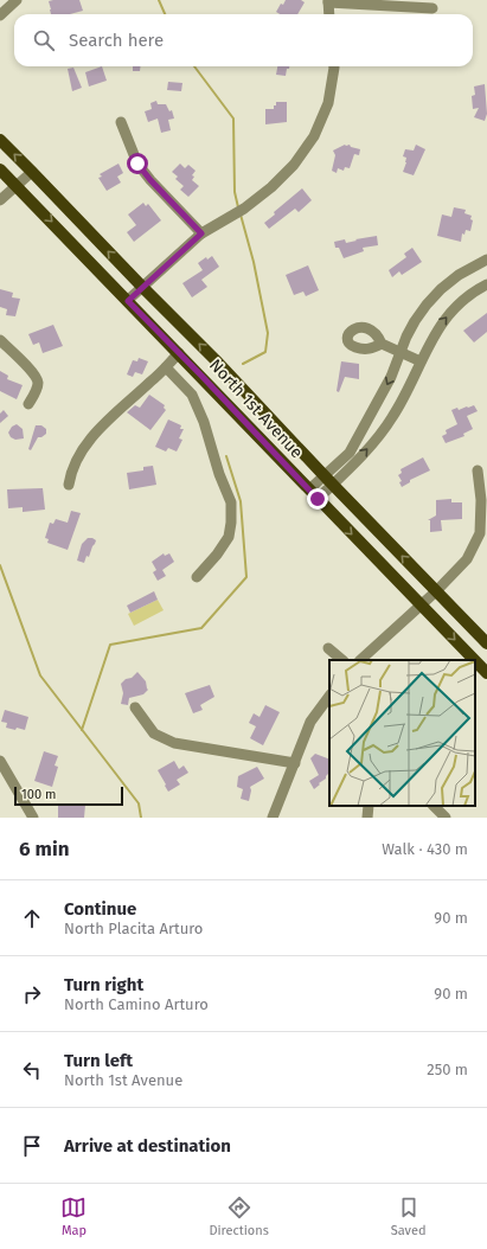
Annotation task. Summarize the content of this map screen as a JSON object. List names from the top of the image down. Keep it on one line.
{"streets":{"main road":["North 1st Avenue"]},"scale_bar":"100 m","page":{"search":"Search here","scale":"100 m","heading":["6 min","Walk · 430 m"],"list":[["Continue","North Placita Arturo","90 m"],["Turn right","North Camino Arturo","90 m"],["Turn left","North 1st Avenue","250 m"],"Arrive at destination"],"nav":["Map","Directions","Saved"]}}
